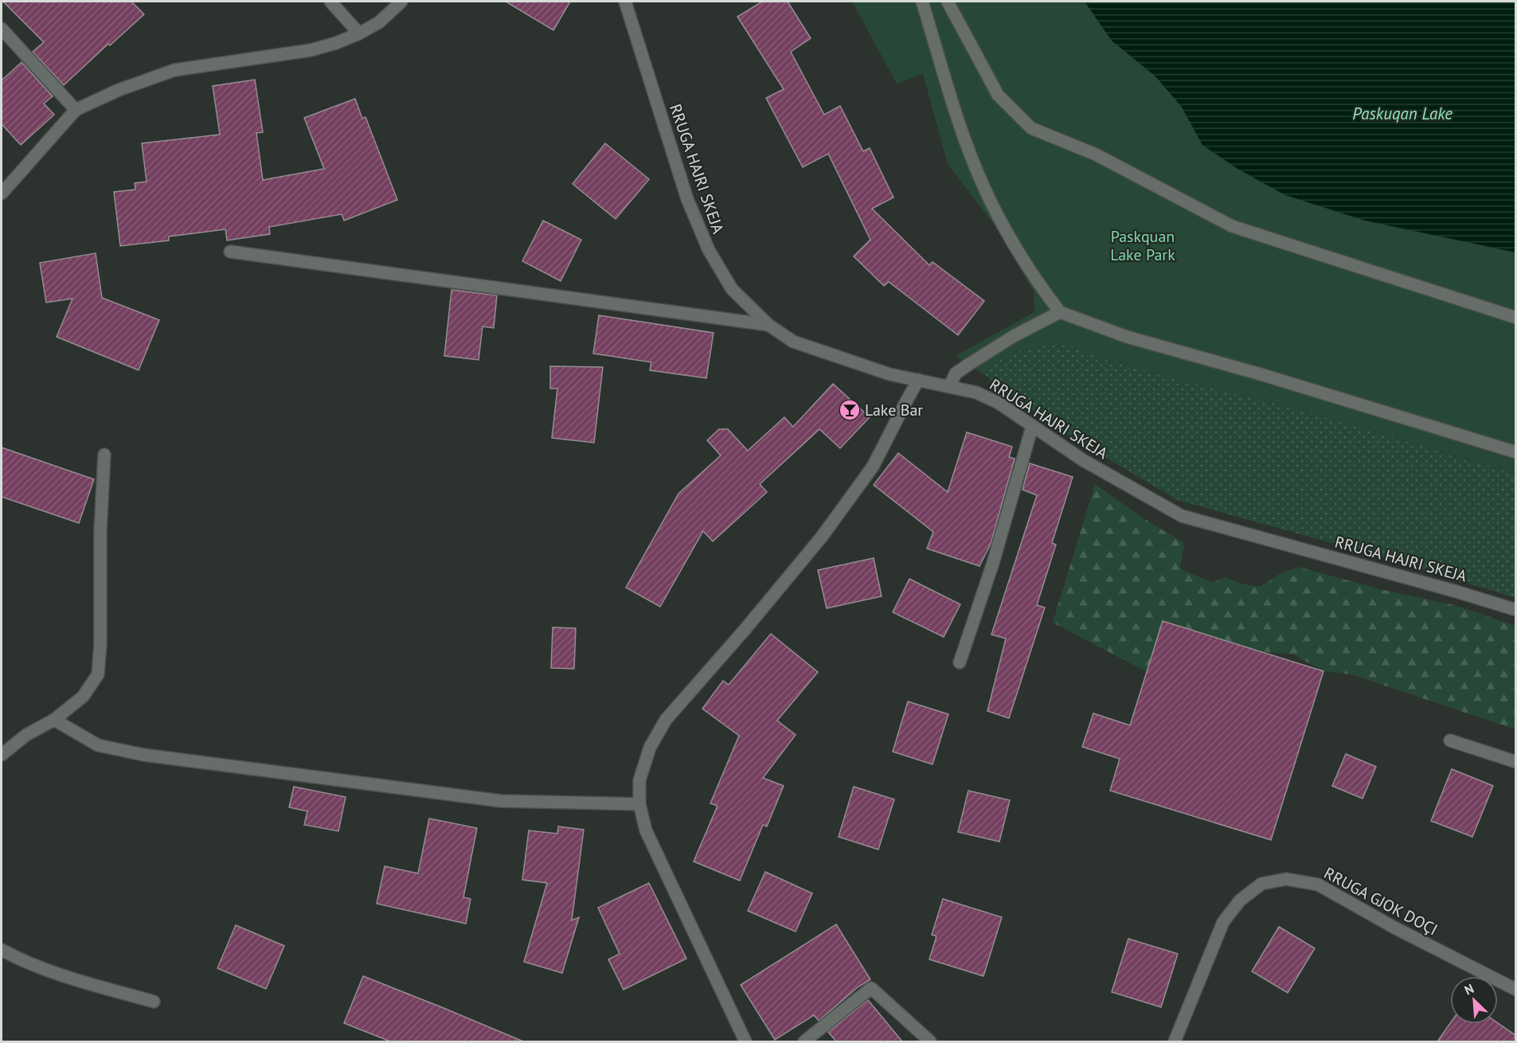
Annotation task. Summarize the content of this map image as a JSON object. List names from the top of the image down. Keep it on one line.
{"streets":{"street":["RRUGA HAJRI SKEJA","RRUGA GJOK DOÇI"]},"water":["Paskuqan Lake"],"parks":["Paskquan Lake Park"],"places":{"bar":["Lake Bar"]},"north":"top left"}
